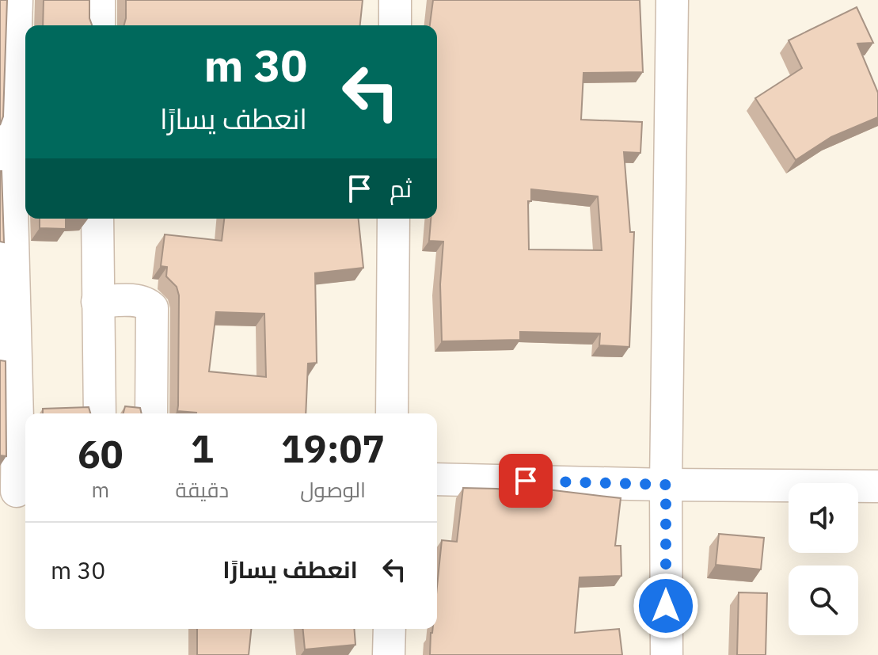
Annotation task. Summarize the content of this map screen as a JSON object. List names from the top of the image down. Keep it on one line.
{"page":{"turn":["30 m","انعطف يسارًا"],"then":"ثم","eta":["19:07","الوصول","1","دقيقة","60","m"],"list":[{"name":"انعطف يسارًا","value":"30 m"}]}}
